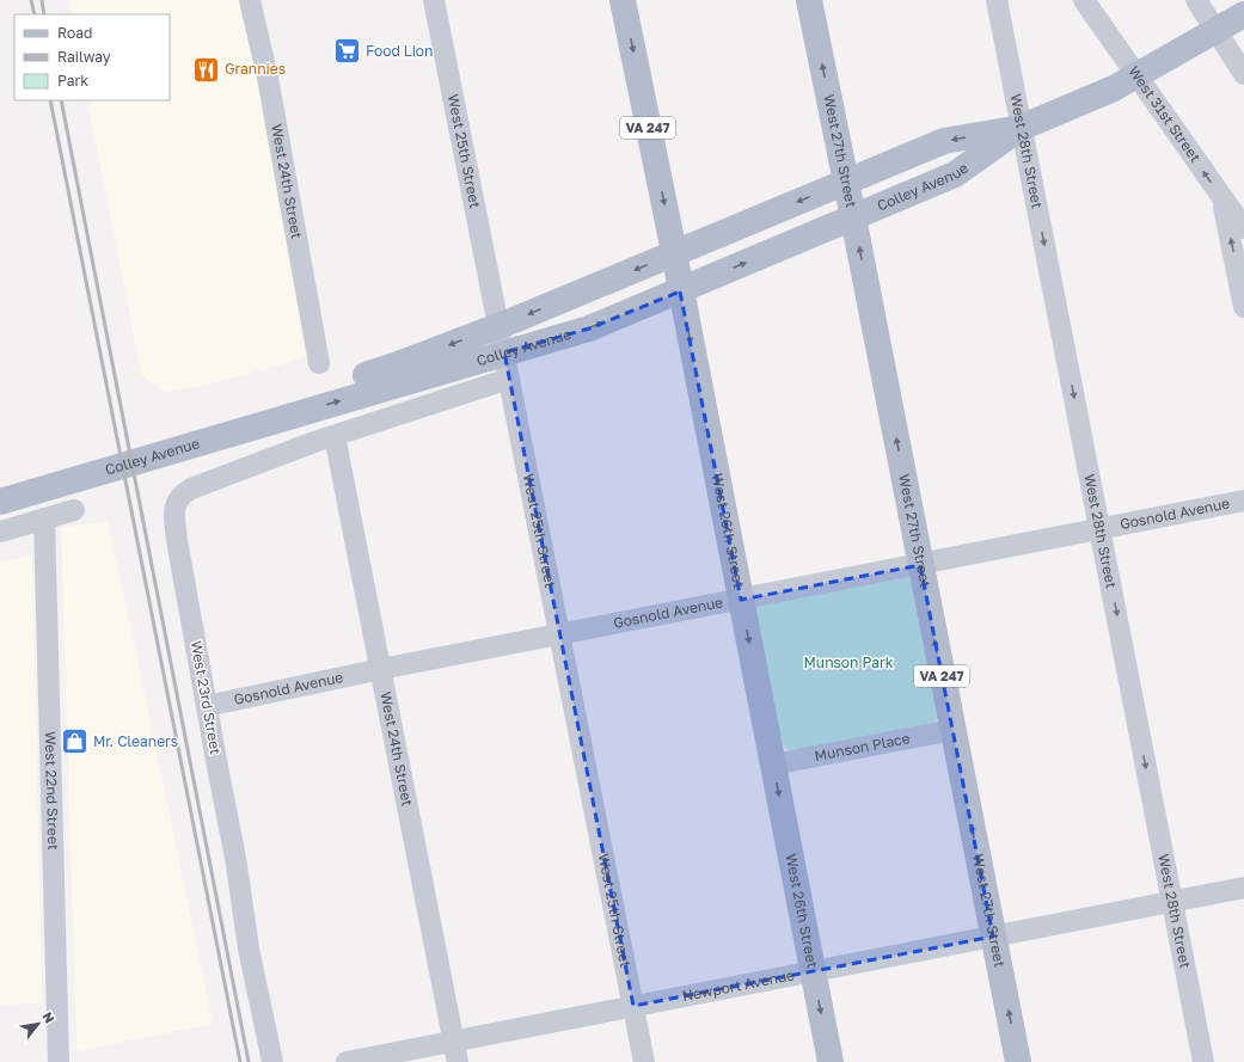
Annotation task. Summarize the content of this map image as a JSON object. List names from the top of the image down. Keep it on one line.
{"streets":{"main road":["VA 247","West 27th Street","Colley Avenue","West 26th Street"],"street":["West 31st Street","West 25th Street","West 28th Street","West 24th Street","Gosnold Avenue","West 23rd Street","Munson Place","West 22nd Street","Newport Avenue"]},"crossings":[["West 31st Street","Colley Avenue"],["West 27th Street","Colley Avenue"],["West 27th Street","Gosnold Avenue"],["West 27th Street","Munson Place"],["West 27th Street","Newport Avenue"],["West 25th Street","Colley Avenue"],["West 25th Street","Gosnold Avenue"],["West 25th Street","West 23rd Street"],["West 25th Street","Newport Avenue"],["West 28th Street","Colley Avenue"],["West 28th Street","Gosnold Avenue"],["West 28th Street","Newport Avenue"],["West 24th Street","Gosnold Avenue"],["West 24th Street","West 23rd Street"],["West 24th Street","Newport Avenue"],["Colley Avenue","West 26th Street"],["Gosnold Avenue","West 26th Street"],["Gosnold Avenue","West 23rd Street"],["West 26th Street","Munson Place"],["West 26th Street","Newport Avenue"]],"one_way":["West 27th Street","West 28th Street","West 26th Street"],"parks":["Munson Park"],"places":{"supermarket":["Food Lion"],"restaurant":["Grannies"],"shop":["Mr. Cleaners"]},"legend":["Road","Railway","Park"],"north":"top right"}
